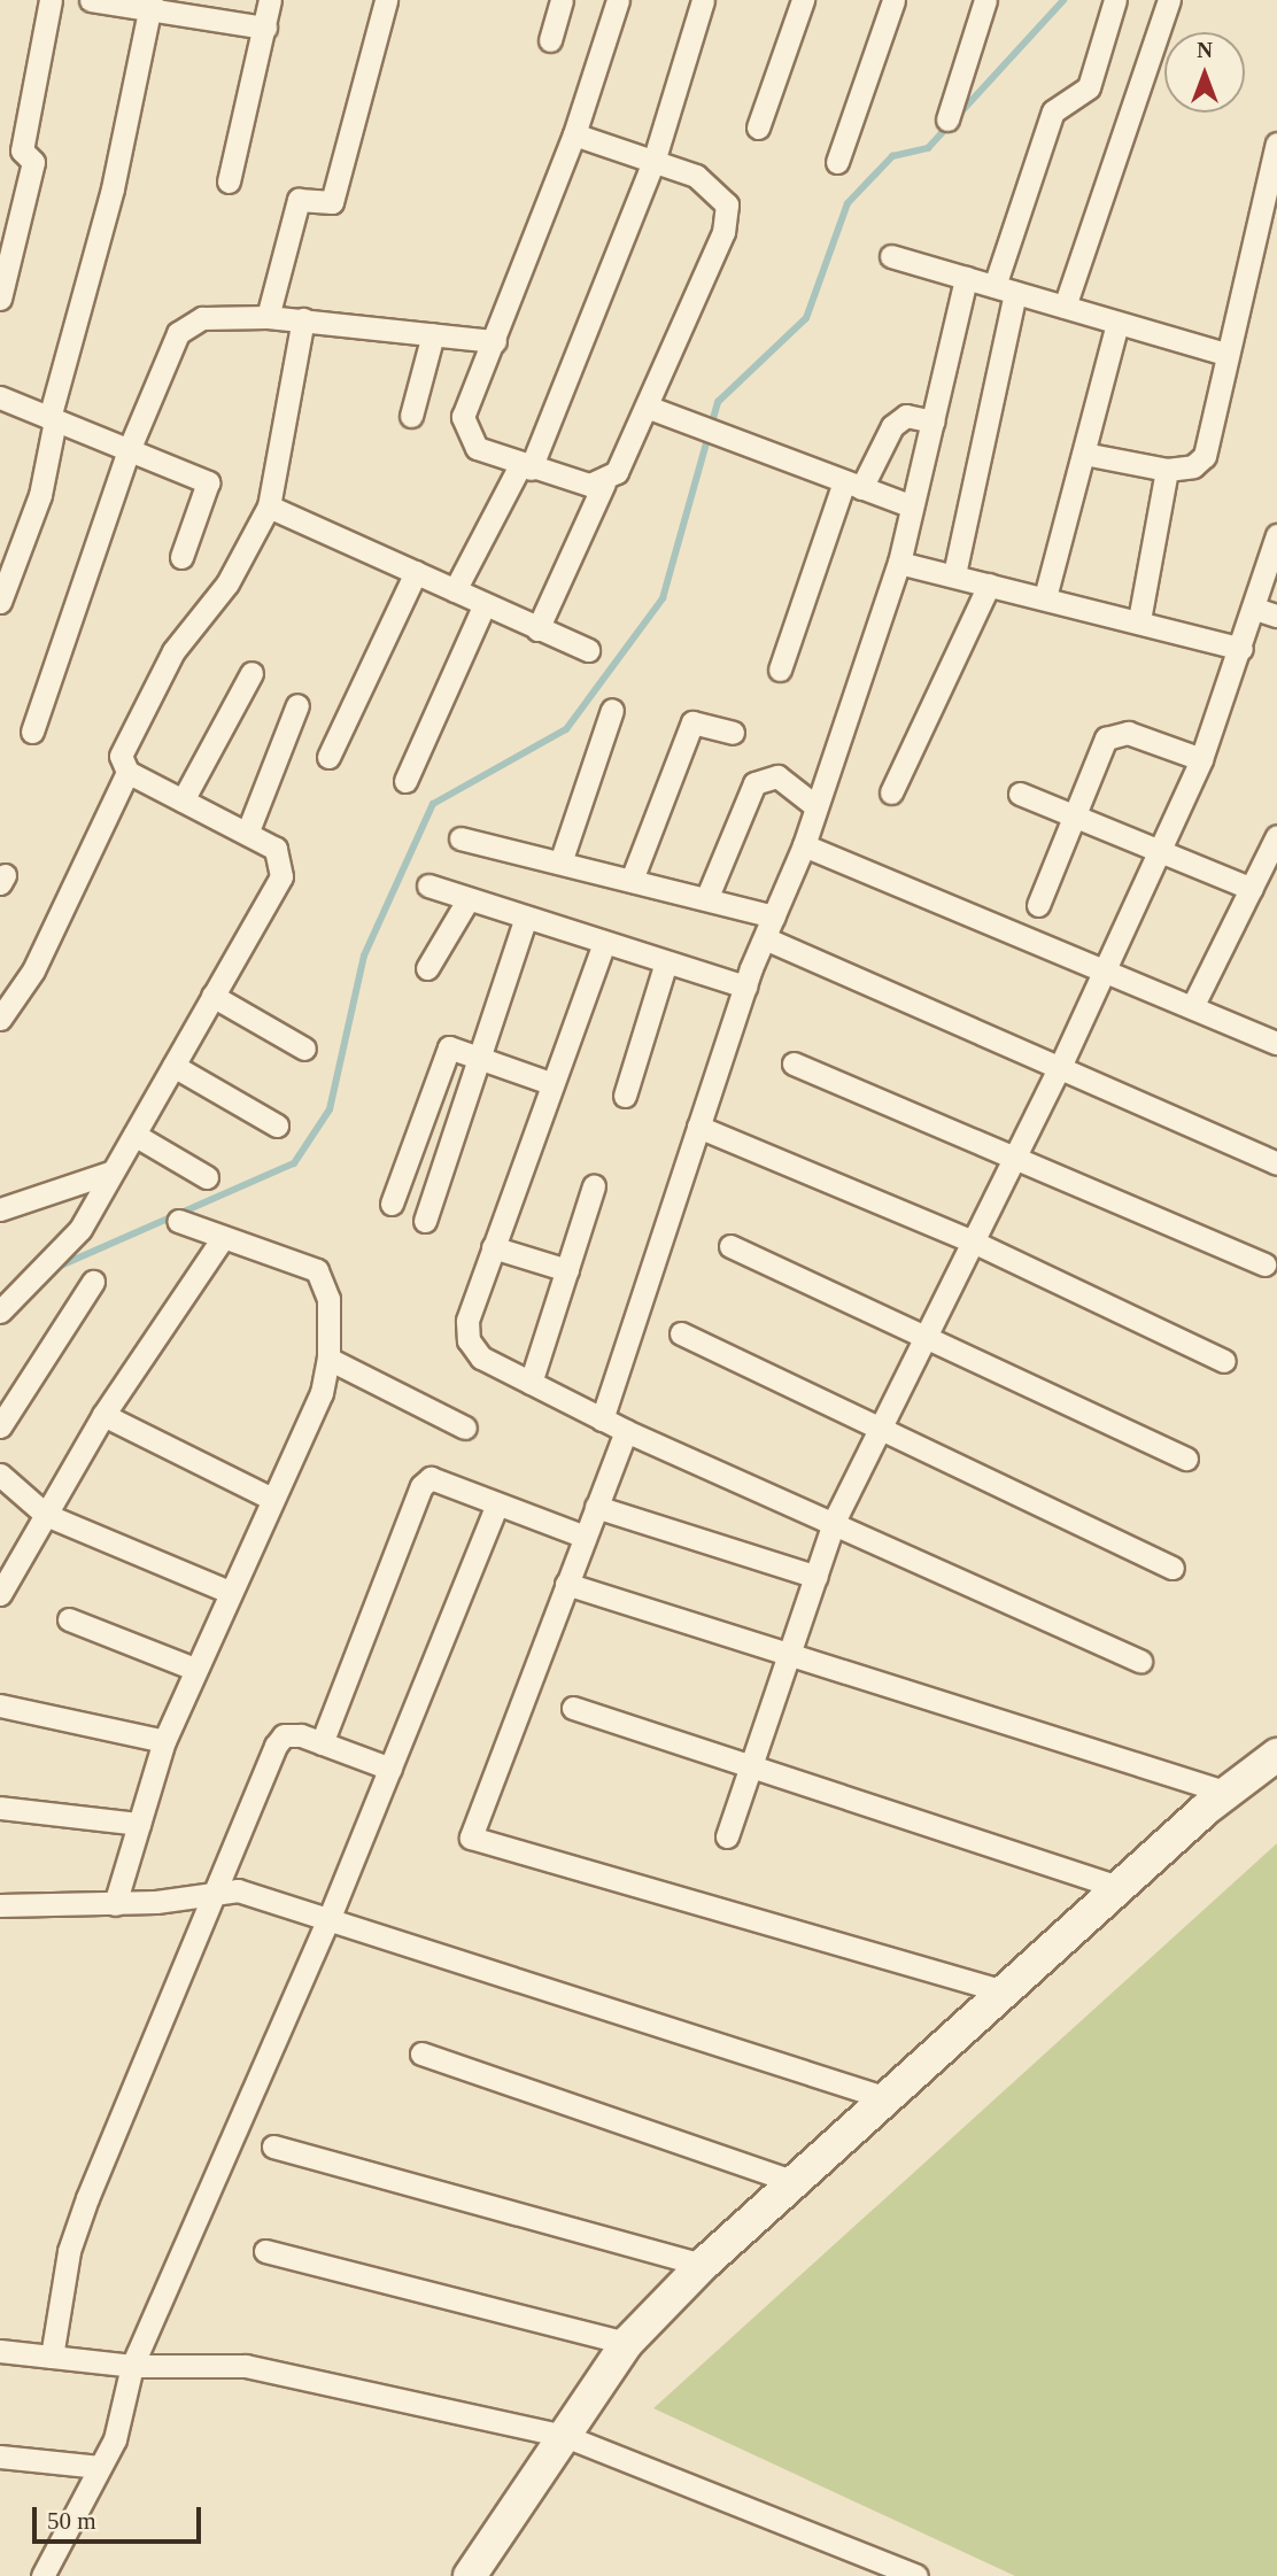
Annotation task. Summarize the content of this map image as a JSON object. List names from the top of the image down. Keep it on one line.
{"scale_bar":"50 m","north":"top"}
